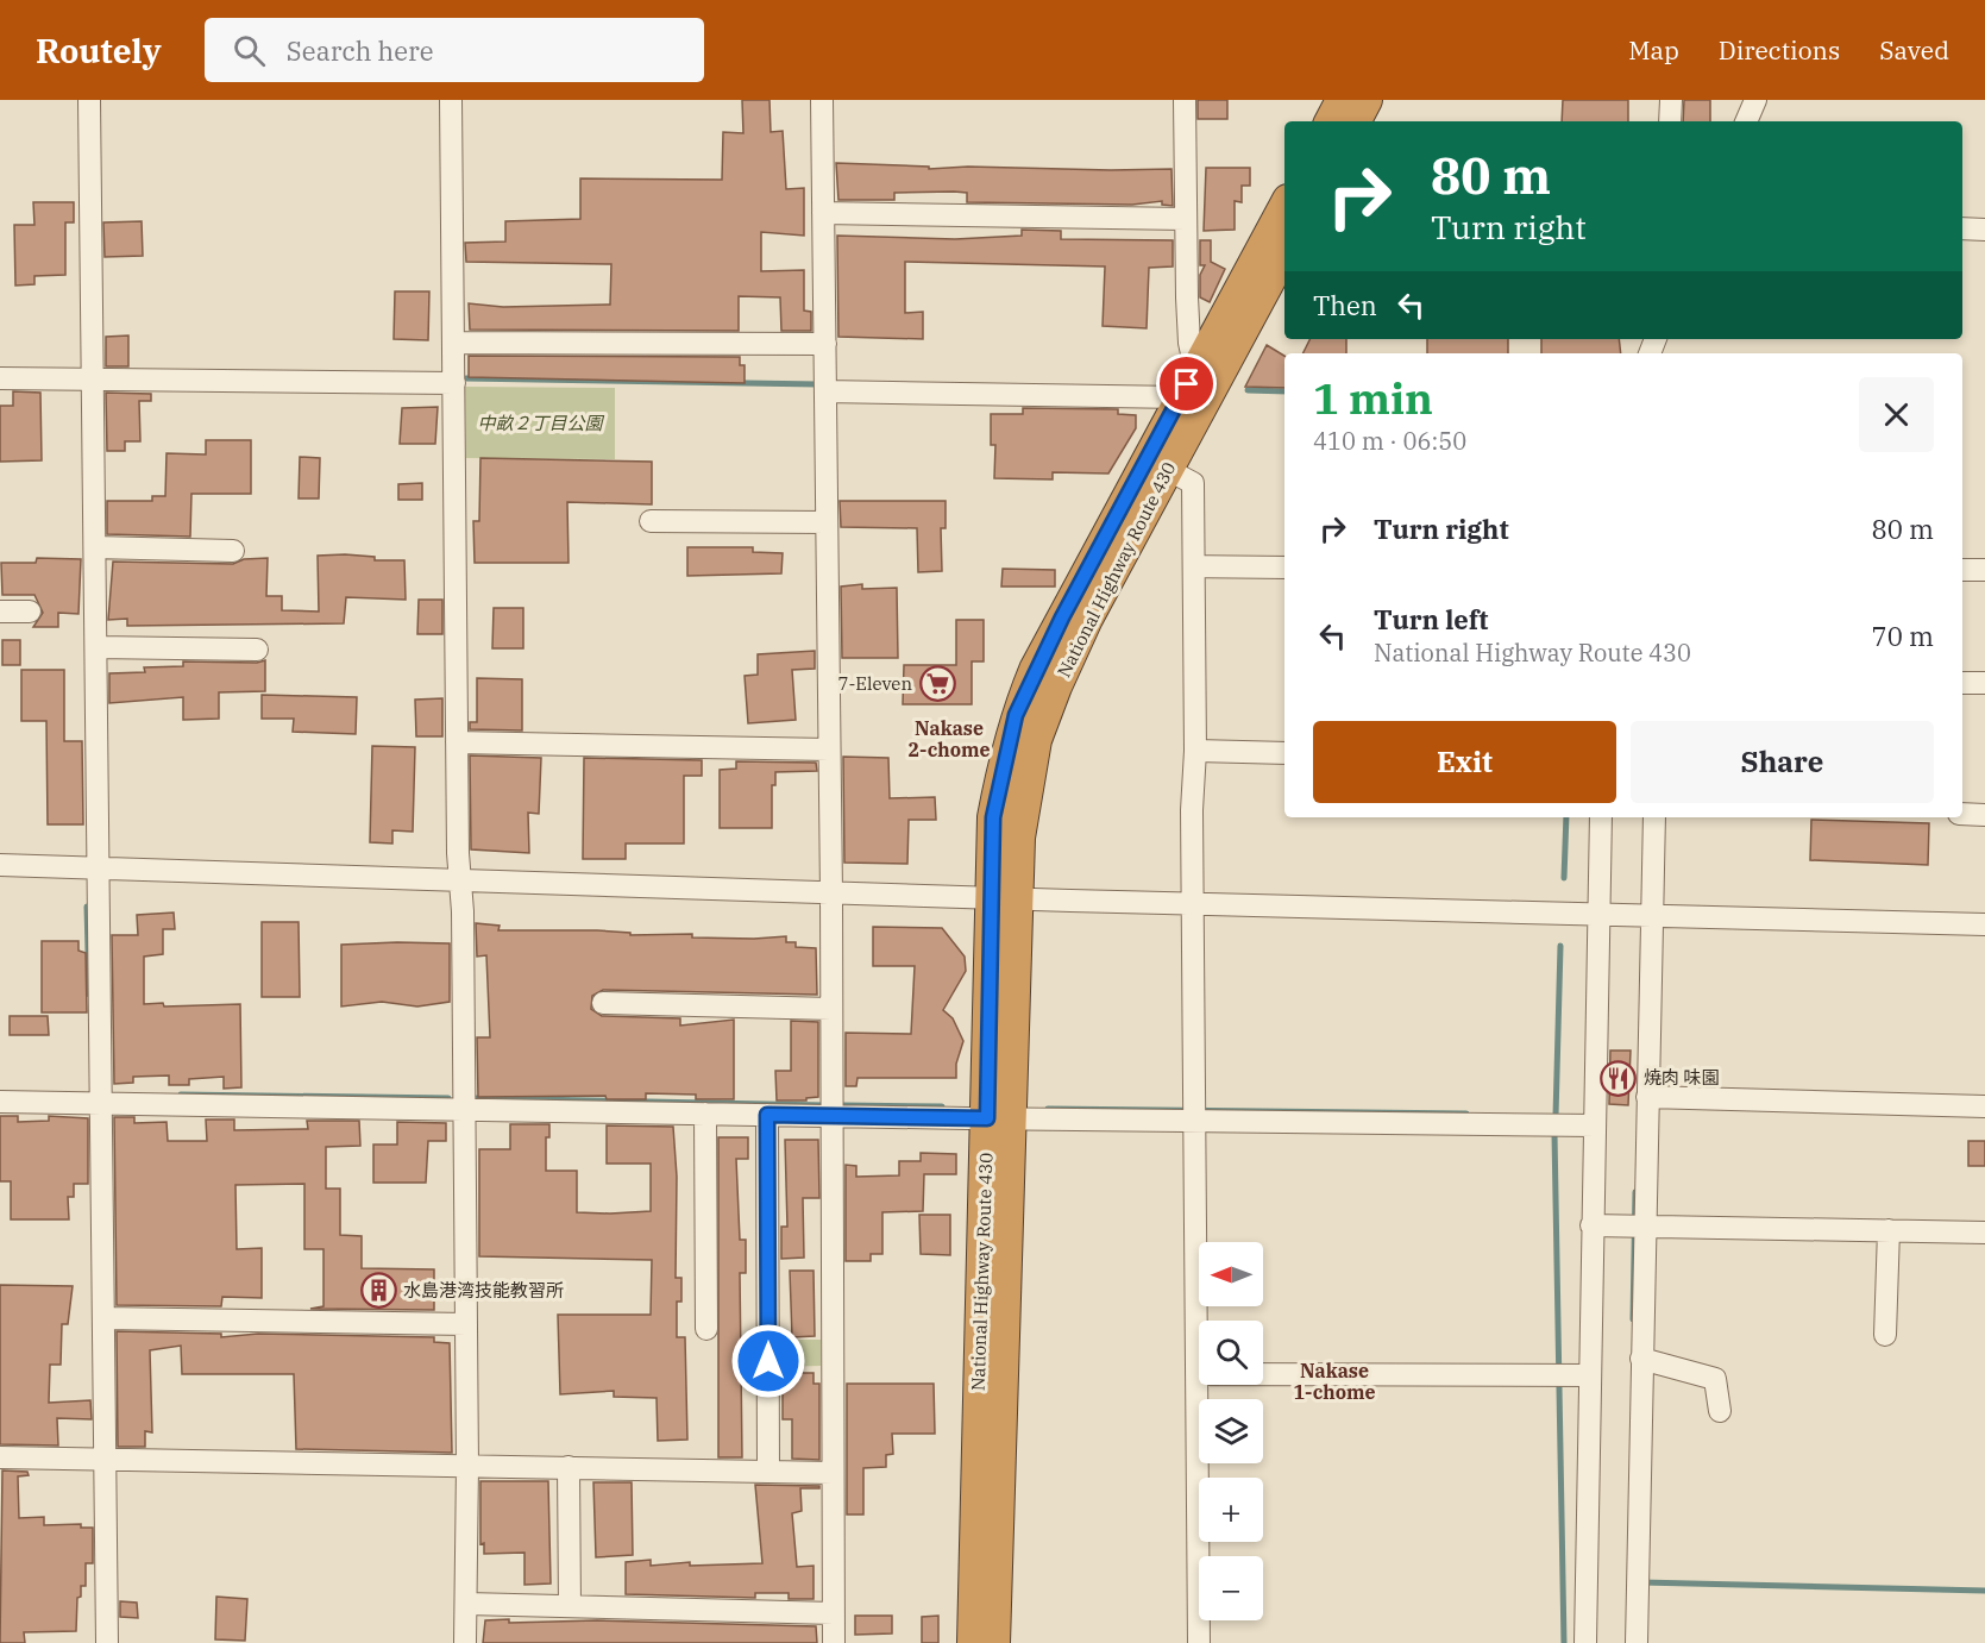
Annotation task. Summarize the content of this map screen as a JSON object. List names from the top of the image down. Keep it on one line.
{"streets":{"highway":["National Highway Route 430"]},"districts":["Nakase 2-chome","Nakase 1-chome"],"parks":["中畝２丁目公園"],"places":{"supermarket":["7-Eleven"],"restaurant":["焼肉 味園"],"building":["水島港湾技能教習所"]},"north":"left","page":{"header":"Routely","search":"Search here","nav":["Map","Directions","Saved"],"turn":["80 m","Turn right"],"then":"Then","heading":["1 min","410 m · 06:50"],"list":[{"name":"Turn right","value":"80 m"},{"name":"Turn left","note":"National Highway Route 430","value":"70 m"}],"buttons":["Exit","Share"],"map_buttons":["+","−"]}}
